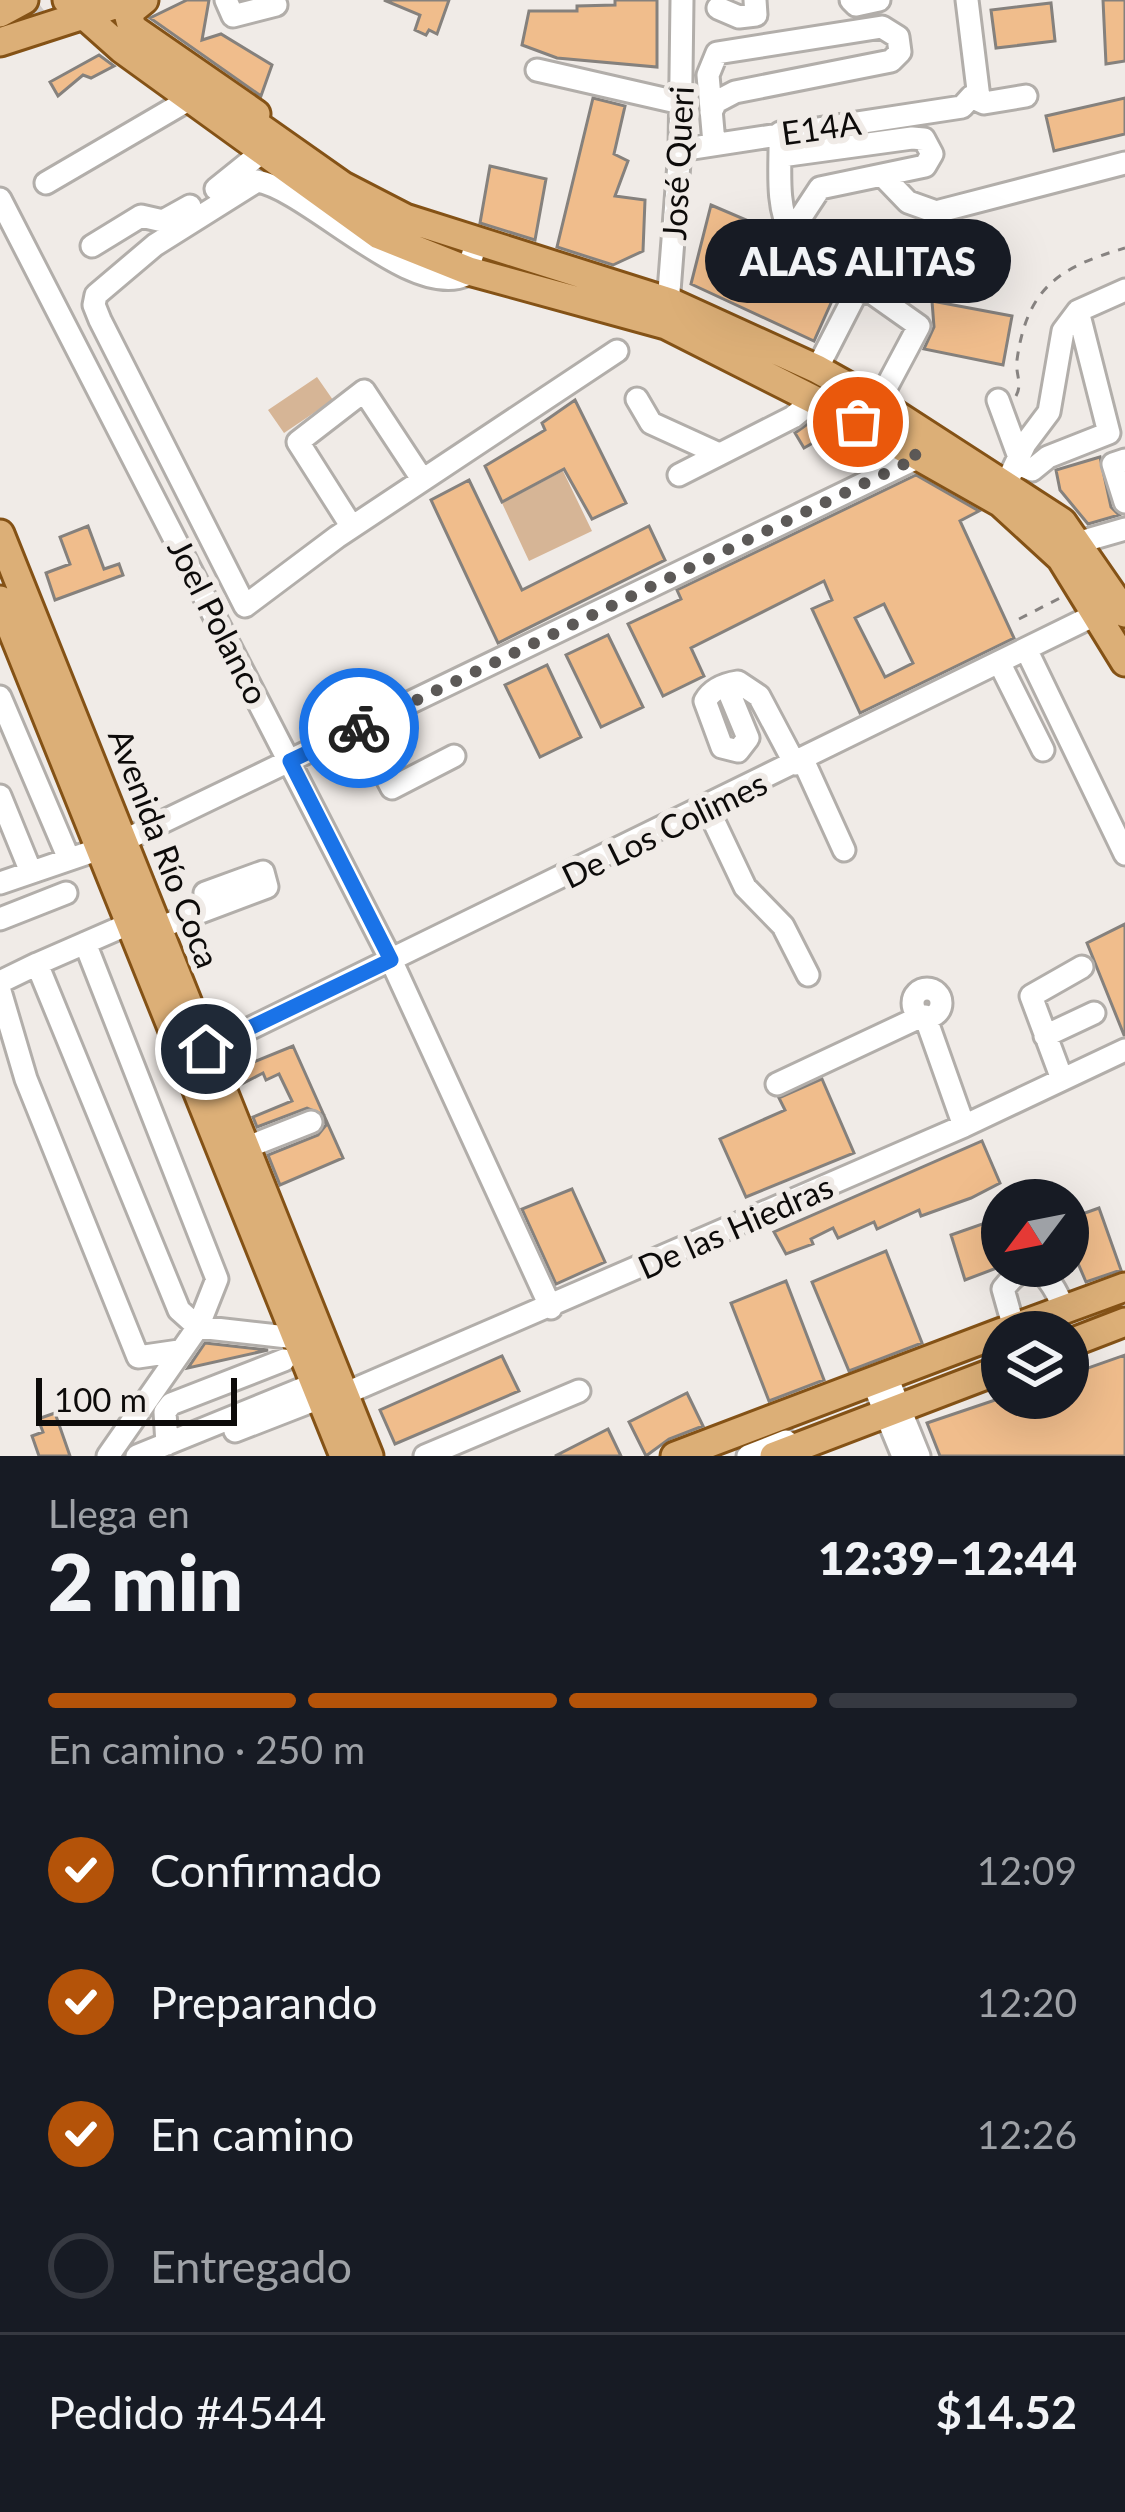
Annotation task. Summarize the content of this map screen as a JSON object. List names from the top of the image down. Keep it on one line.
{"streets":{"main road":["Avenida Río Coca"],"street":["E14A","José Queri","Joel Polanco","De Los Colimes","De las Hiedras"]},"crossings":[["E14A","José Queri"],["Joel Polanco","De Los Colimes"],["Joel Polanco","De las Hiedras"],["De Los Colimes","Avenida Río Coca"],["Avenida Río Coca","De las Hiedras"]],"places":["ALAS ALITAS"],"scale_bar":"100 m","north":"bottom left","page":{"bubble":"ALAS ALITAS","scale":"100 m","heading":["2 min","Llega en","12:39–12:44"],"panel":["Pedido #4544","$14.52"],"bar":"En camino · 250 m","list":[["Confirmado","12:09"],["Preparando","12:20"],["En camino","12:26"],"Entregado"]}}
